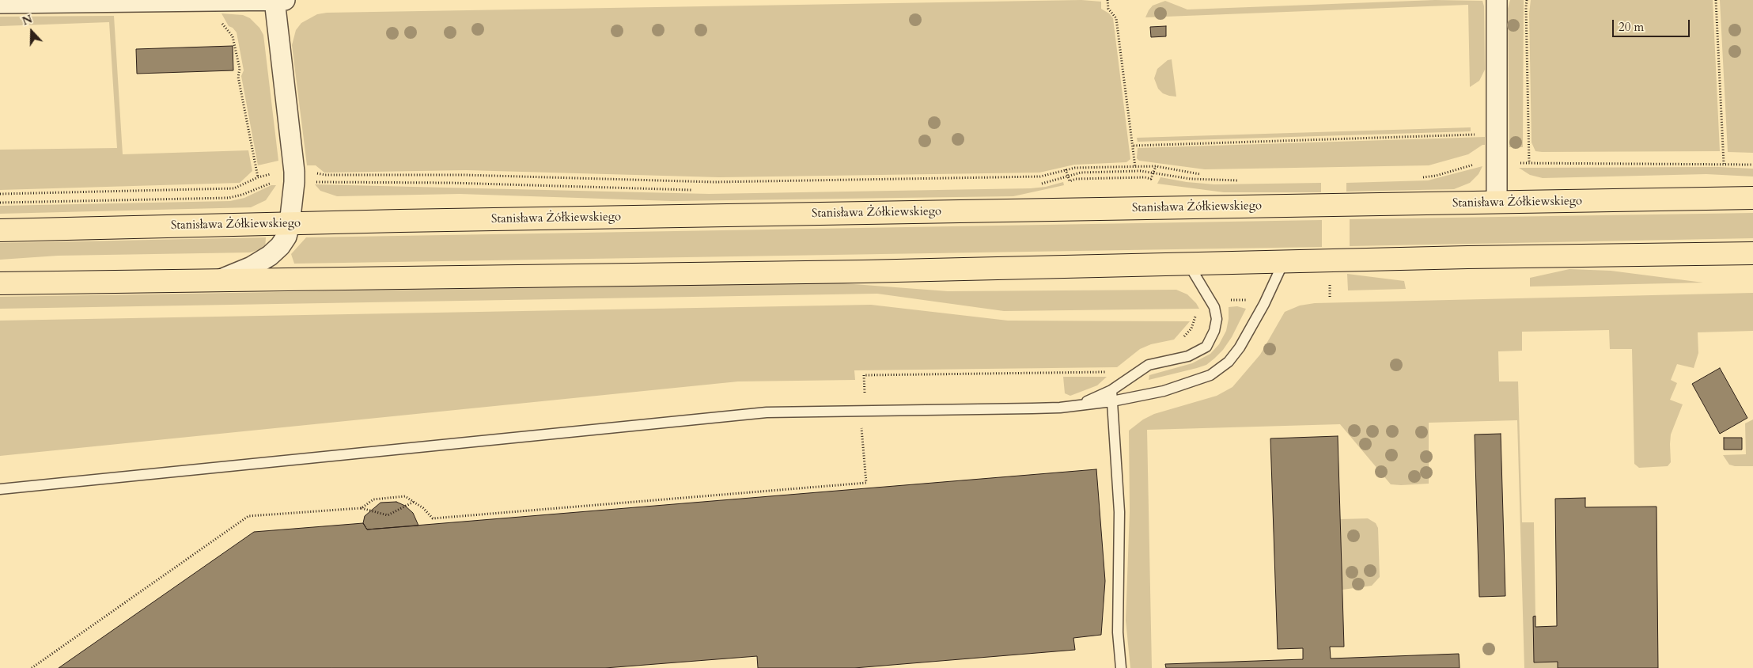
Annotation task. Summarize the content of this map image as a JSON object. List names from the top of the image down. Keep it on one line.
{"streets":{"main road":["Stanisława Żółkiewskiego"]},"scale_bar":"20 m","north":"top"}
